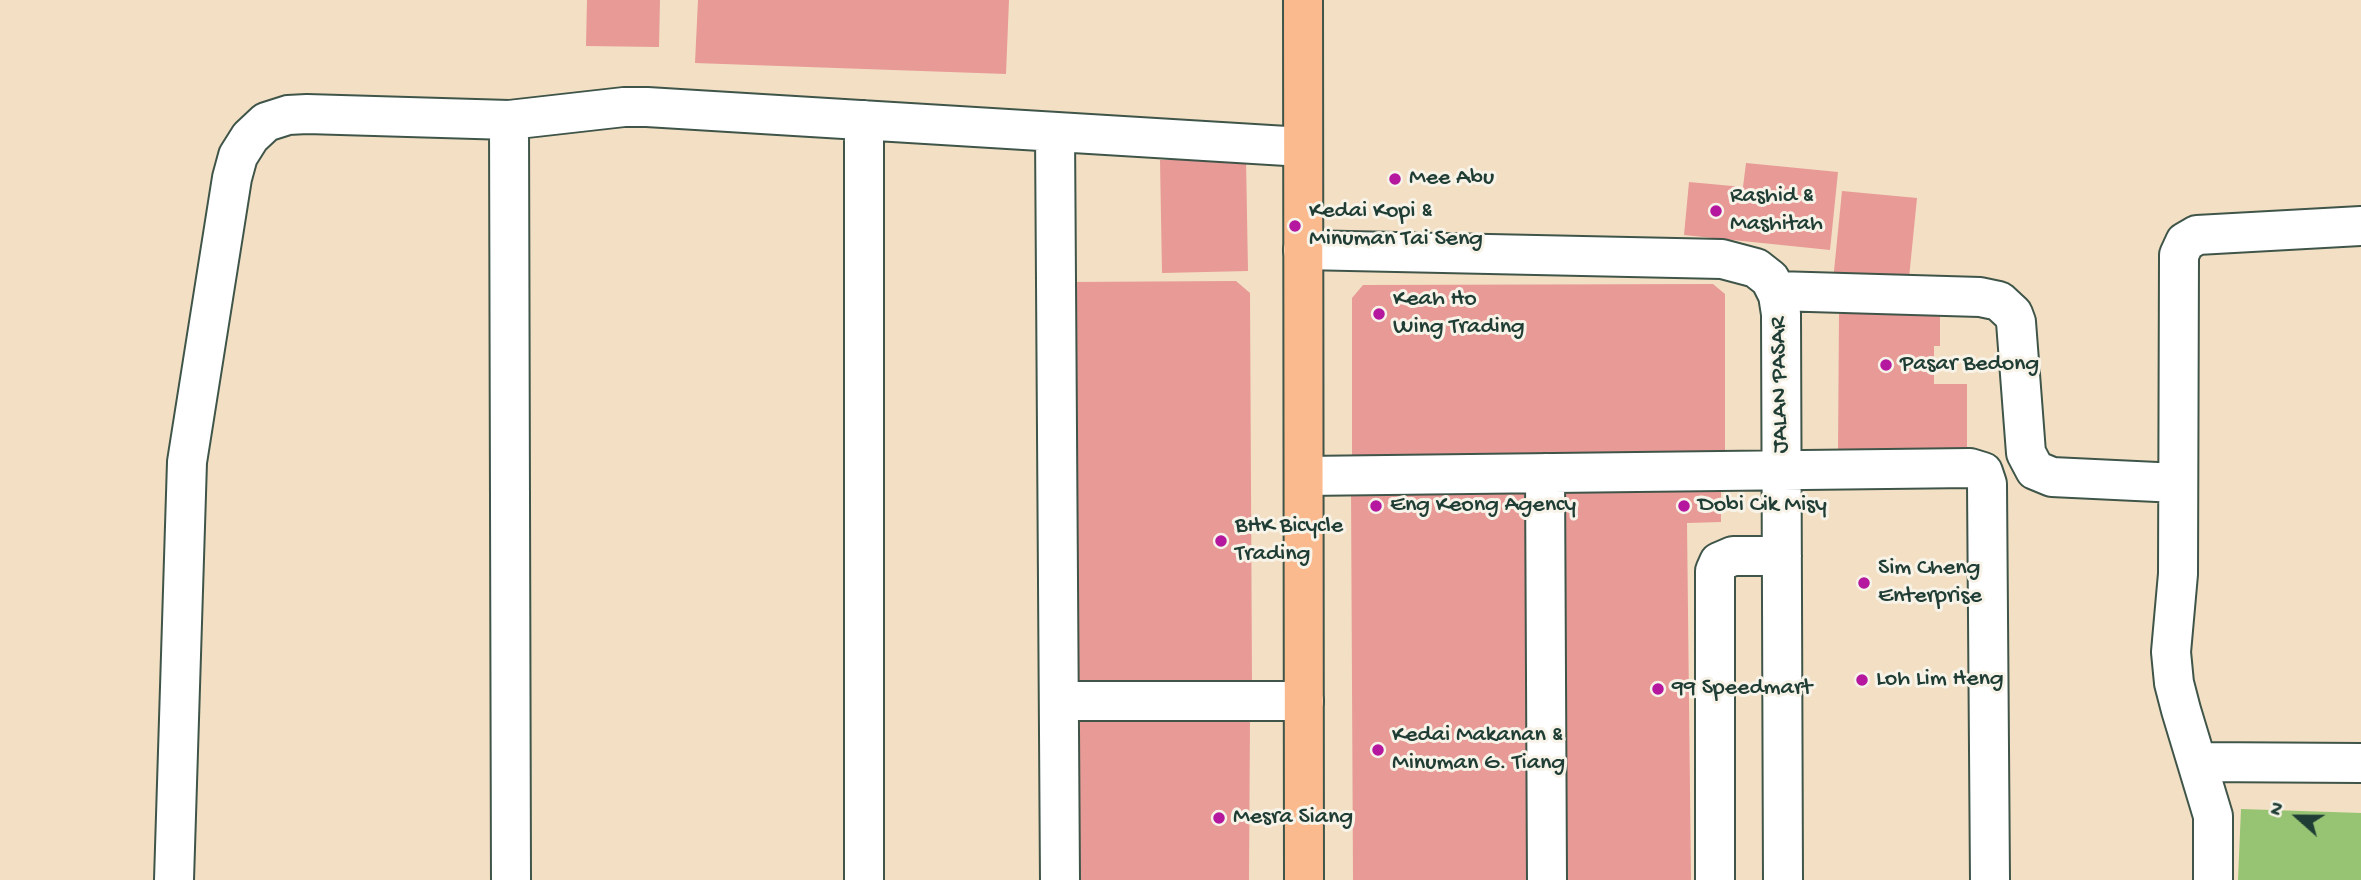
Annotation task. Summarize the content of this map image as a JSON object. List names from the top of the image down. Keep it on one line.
{"streets":{"street":["JALAN PASAR"]},"places":["Mee Abu","Rashid & Mashitah","Kedai Kopi & Minuman Tai Seng","Keah Ho Wing Trading","Pasar Bedong","Eng Keong Agency","Dobi Cik Misy","BHK Bicycle Trading","Sim Cheng Enterprise","Loh Lim Heng","99 Speedmart","Kedai Makanan & Minuman G. Tiang","Mesra Siang"],"north":"left"}
